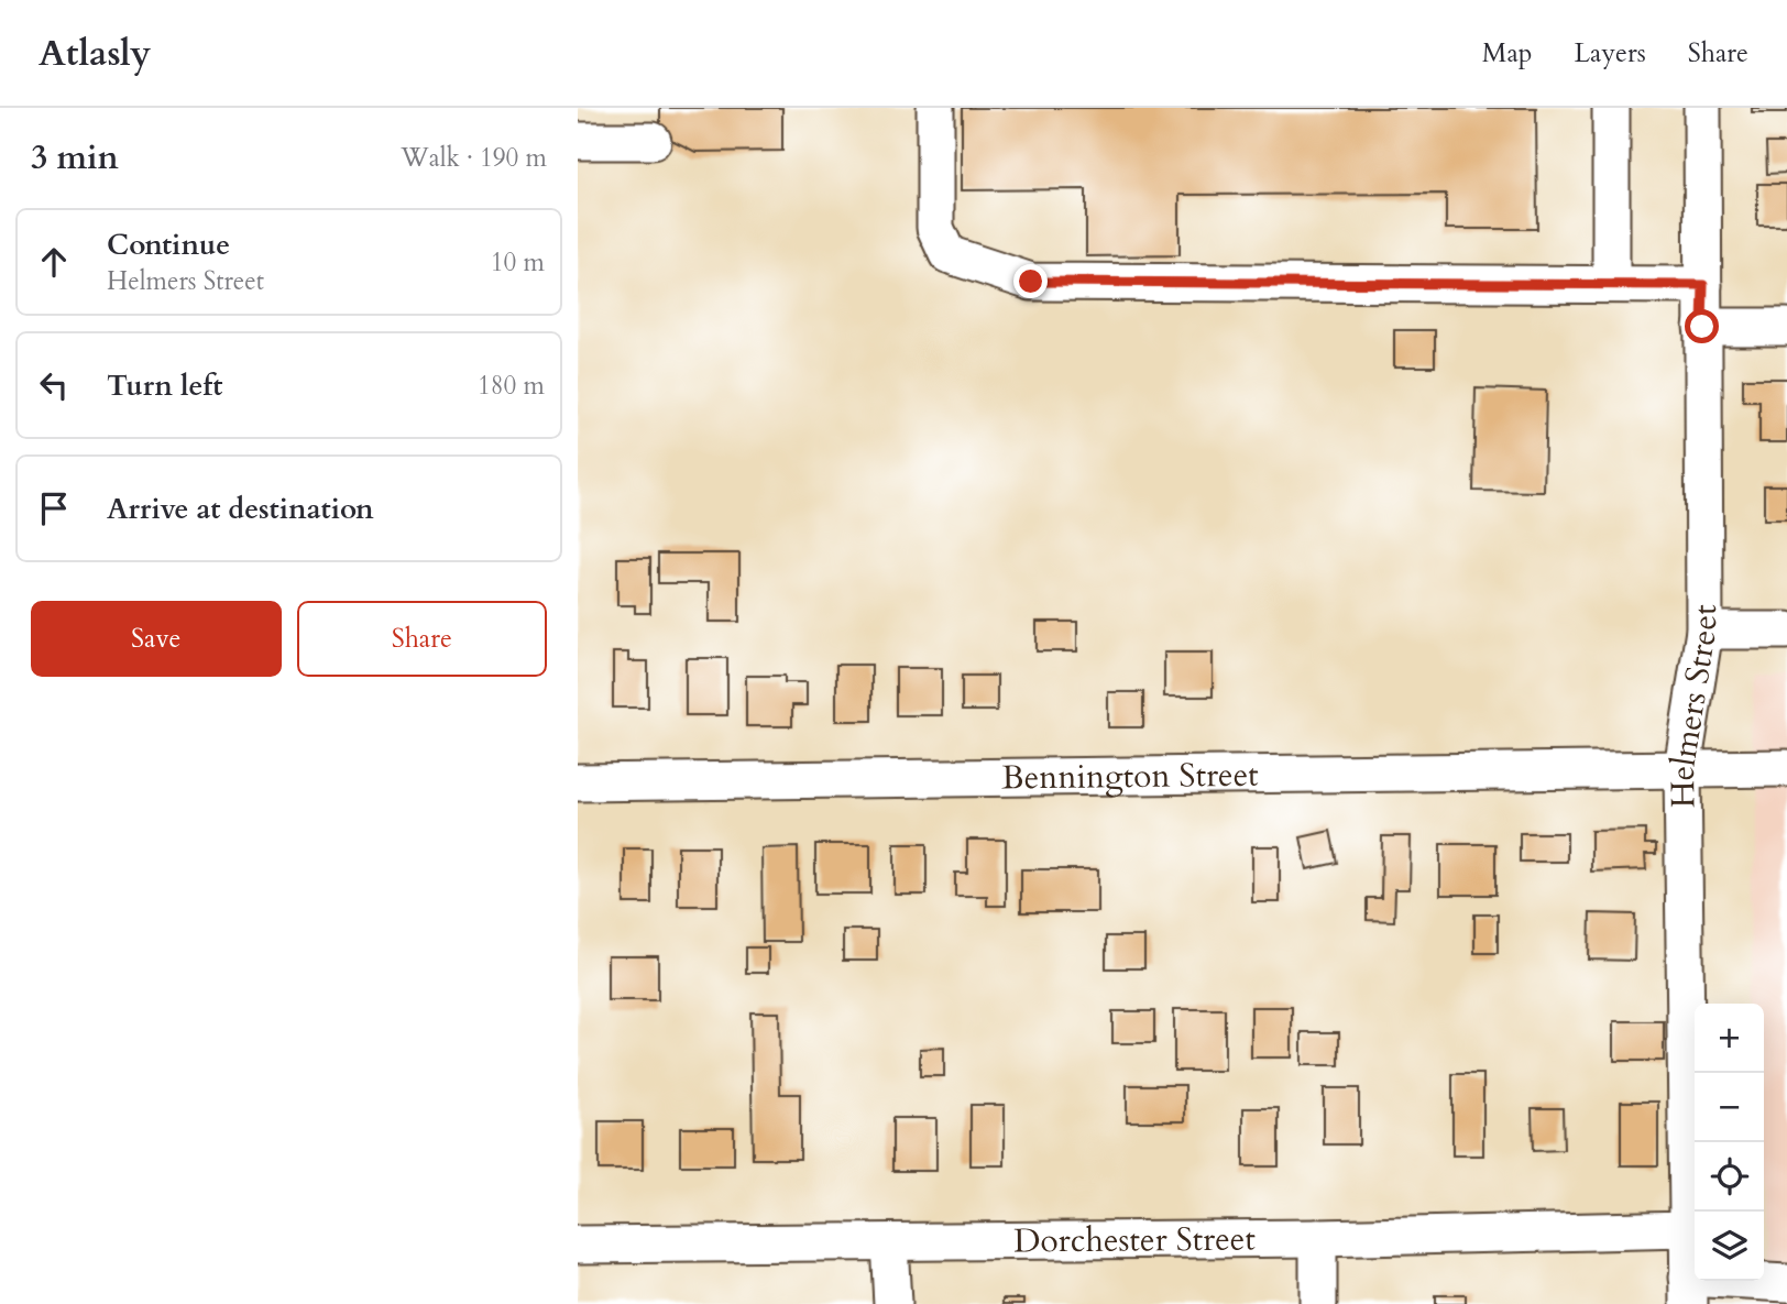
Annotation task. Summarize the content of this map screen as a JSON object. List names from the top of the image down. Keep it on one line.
{"streets":{"street":["Helmers Street","Bennington Street","Dorchester Street"]},"crossings":[["Helmers Street","Bennington Street"],["Helmers Street","Dorchester Street"]],"page":{"header":"Atlasly","nav":["Map","Layers","Share"],"heading":["3 min","Walk · 190 m"],"list":[["Continue","Helmers Street","10 m"],["Turn left","180 m"],"Arrive at destination"],"buttons":["Save","Share"],"map_buttons":["+","−"]}}
